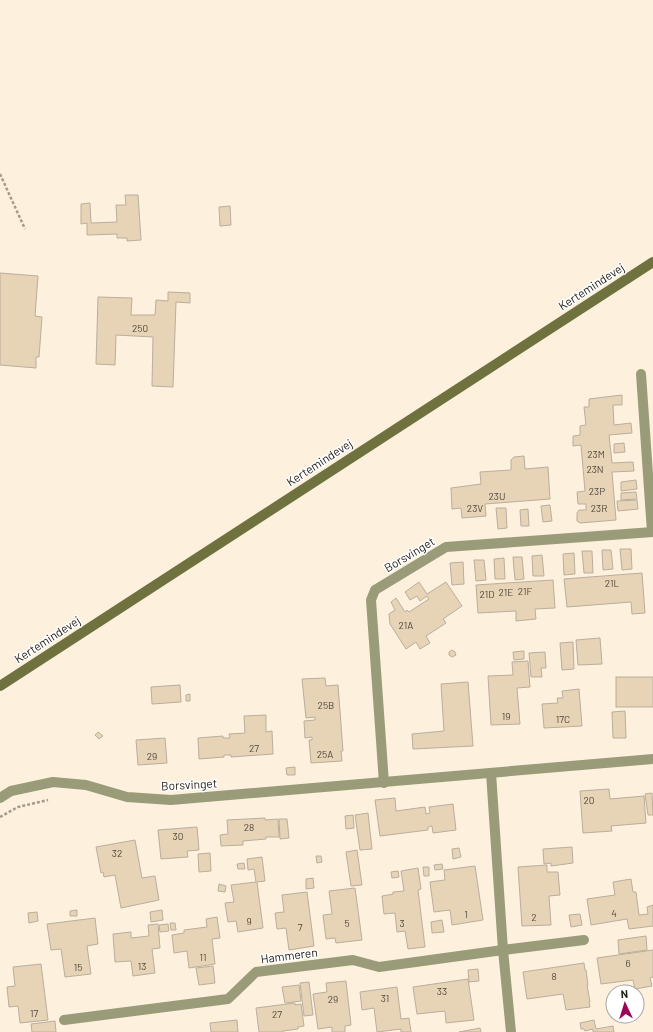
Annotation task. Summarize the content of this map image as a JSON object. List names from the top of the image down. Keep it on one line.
{"streets":{"main road":["Kertemindevej"],"street":["Borsvinget","Hammeren"]},"house_numbers":["250","23M","23N","23P","23U","23V","23R","21L","21F","21E","21D","21A","25B","19","17C","27","25A","29","20","28","30","32","4","1","2","9","5","3","7","11","6","13","15","8","33","31","29","17","27"],"north":"top"}
